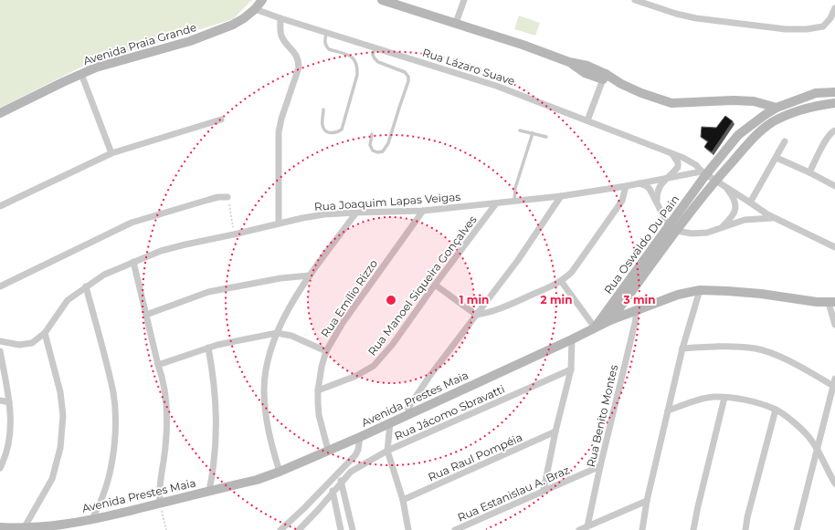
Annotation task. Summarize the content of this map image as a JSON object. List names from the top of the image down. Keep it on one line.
{"streets":{"main road":["Avenida Praia Grande","Rua Oswaldo Du Pain","Avenida Prestes Maia"],"street":["Rua Lázaro Suave","Rua Joaquim Lapas Veigas","Rua Manoel Siqueira Gonçalves","Rua Emílio Rizzo","Rua Jácomo Sbravatti","Rua Benito Montes","Rua Raul Pompéia","Rua Estanislau A. Braz"]},"crossings":[["Avenida Praia Grande","Rua Lázaro Suave"],["Rua Lázaro Suave","Rua Joaquim Lapas Veigas"],["Rua Lázaro Suave","Rua Oswaldo Du Pain"],["Rua Joaquim Lapas Veigas","Rua Oswaldo Du Pain"],["Rua Joaquim Lapas Veigas","Rua Manoel Siqueira Gonçalves"],["Rua Joaquim Lapas Veigas","Rua Emílio Rizzo"],["Rua Oswaldo Du Pain","Avenida Prestes Maia"],["Rua Manoel Siqueira Gonçalves","Rua Emílio Rizzo"],["Rua Emílio Rizzo","Avenida Prestes Maia"],["Avenida Prestes Maia","Rua Benito Montes"],["Rua Benito Montes","Rua Estanislau A. Braz"]],"rings":["1 min","2 min","3 min"]}
